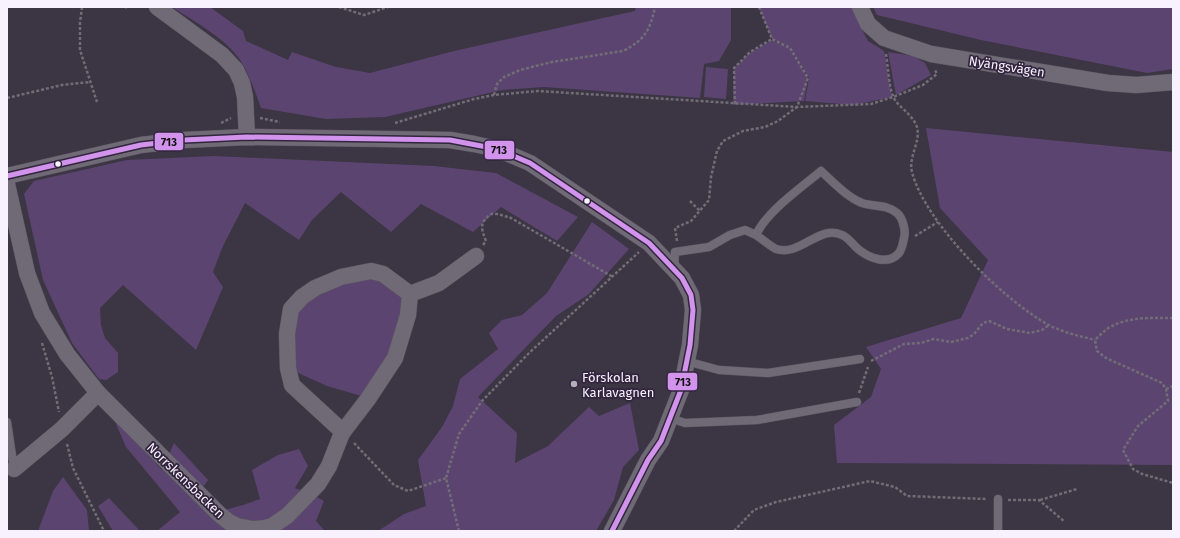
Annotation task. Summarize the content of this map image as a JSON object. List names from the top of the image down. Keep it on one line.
{"streets":{"street":["Nyängsvägen","Norrskensbacken"]},"places":["Förskolan Karlavagnen"],"lines":["transit line 713"]}
